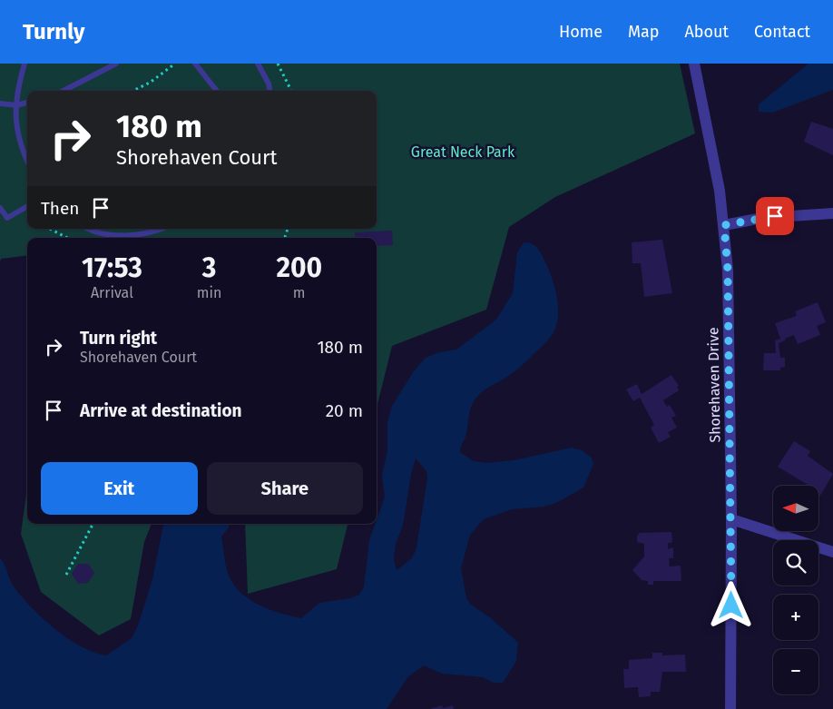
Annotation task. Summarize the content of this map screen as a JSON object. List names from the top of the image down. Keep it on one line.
{"streets":{"street":["Shorehaven Drive"]},"parks":["Great Neck Park"],"north":"left","page":{"header":"Turnly","nav":["Home","Map","About","Contact"],"turn":["180 m","Shorehaven Court"],"then":"Then","eta":["17:53","Arrival","3","min","200","m"],"list":[{"name":"Turn right","note":"Shorehaven Court","value":"180 m"},{"name":"Arrive at destination","value":"20 m"}],"buttons":["Exit","Share"],"map_buttons":["+","−"]}}
